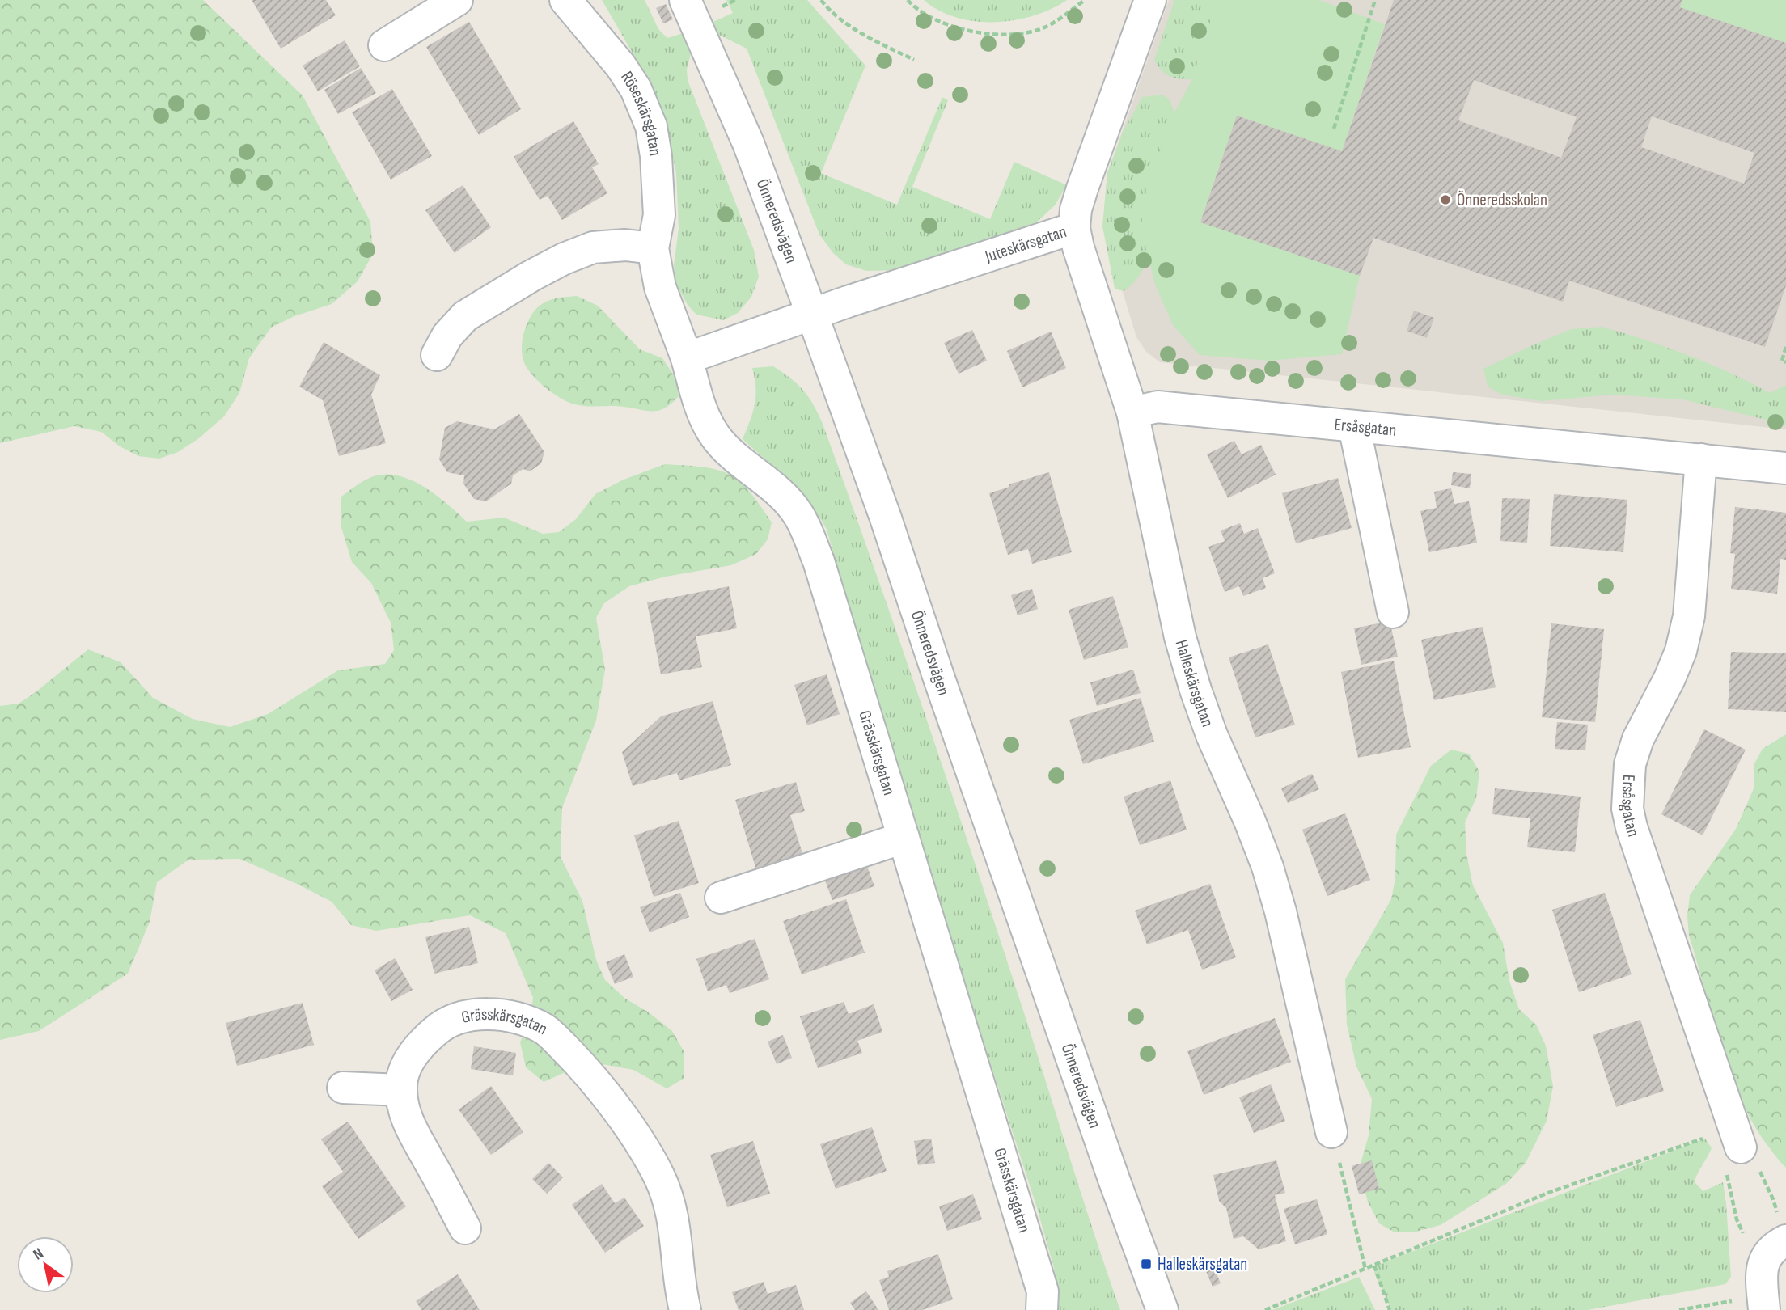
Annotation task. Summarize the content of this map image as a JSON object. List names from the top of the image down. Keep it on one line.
{"streets":{"street":["Röseskärsgatan","Önneredsvägen","Juteskärsgatan","Ersåsgatan","Halleskärsgatan","Grässkärsgatan"]},"crossings":[["Röseskärsgatan","Grässkärsgatan"],["Önneredsvägen","Juteskärsgatan"],["Juteskärsgatan","Halleskärsgatan"],["Ersåsgatan","Halleskärsgatan"]],"places":{"other":["Önneredsskolan"],"transit":["Halleskärsgatan"]},"north":"top left"}
